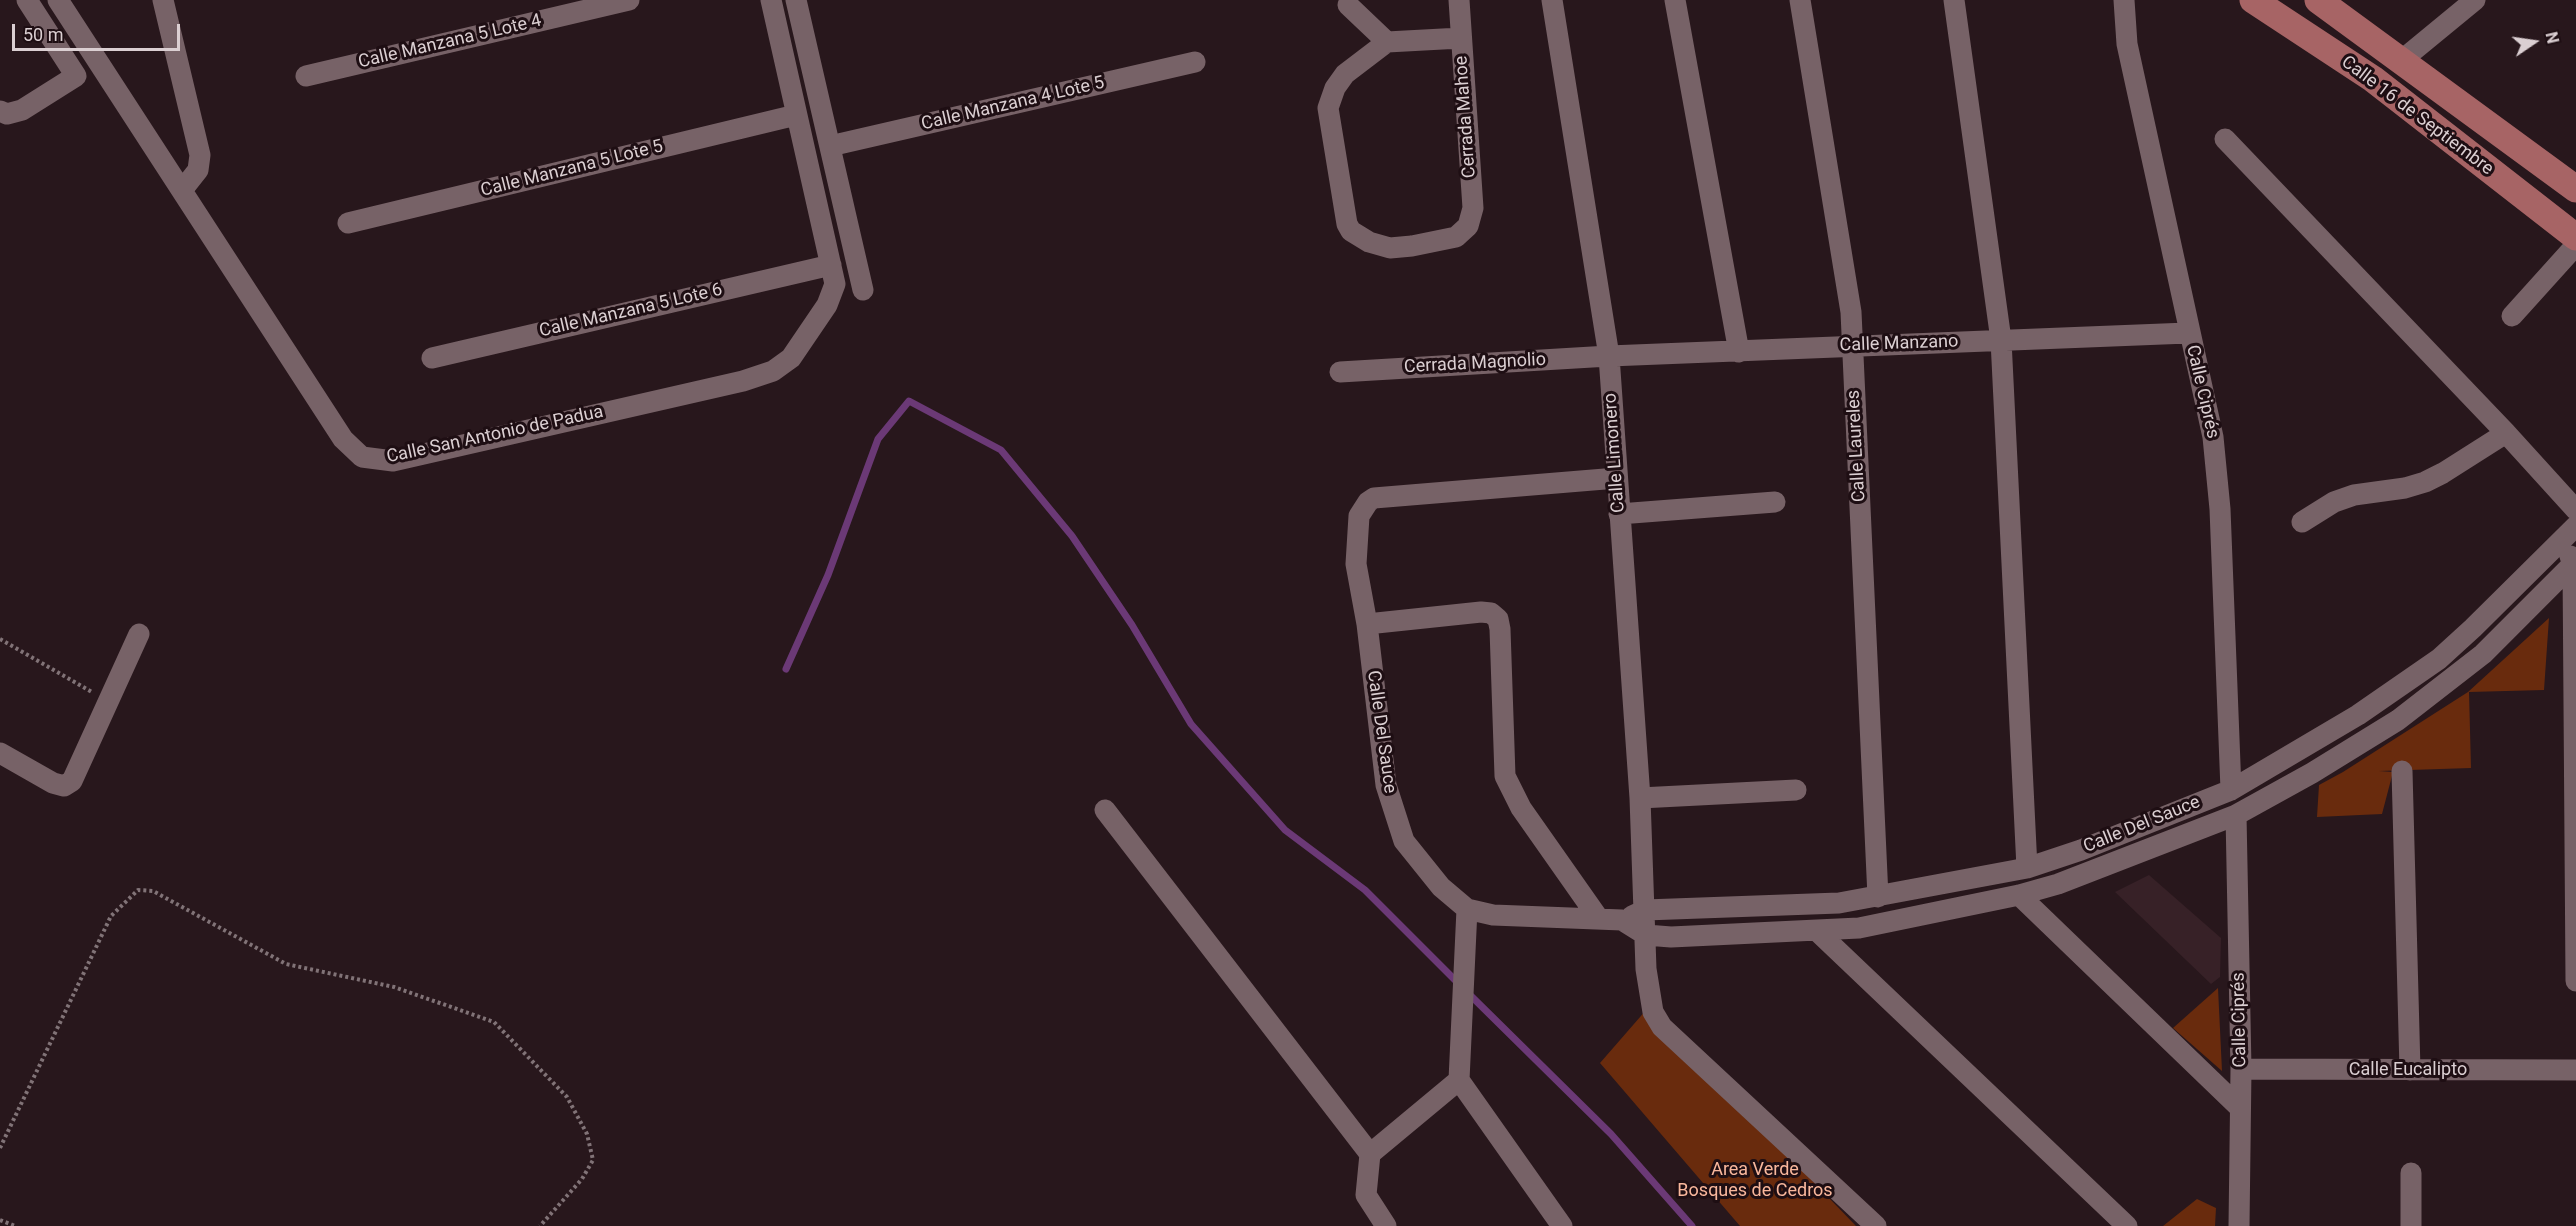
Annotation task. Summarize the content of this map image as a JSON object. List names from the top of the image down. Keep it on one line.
{"streets":{"main road":["Calle 16 de Septiembre"],"street":["Calle Manzana 5 Lote 4","Calle Manzana 4 Lote 5","Cerrada Mahoe","Calle Manzana 5 Lote 5","Calle Manzana 5 Lote 6","Calle Manzano","Cerrada Magnolio","Calle Ciprés","Calle San Antonio de Padua","Calle Laureles","Calle Limonero","Calle Del Sauce","Calle Eucalipto"]},"crossings":[["Calle Manzana 5 Lote 5","Calle San Antonio de Padua"],["Calle Manzana 5 Lote 6","Calle San Antonio de Padua"],["Calle Manzano","Cerrada Magnolio"],["Calle Manzano","Calle Ciprés"],["Calle Manzano","Calle Laureles"],["Calle Manzano","Calle Limonero"],["Cerrada Magnolio","Calle Limonero"],["Calle Ciprés","Calle Del Sauce"],["Calle Ciprés","Calle Eucalipto"],["Calle Laureles","Calle Del Sauce"],["Calle Limonero","Calle Del Sauce"]],"parks":["Area Verde Bosques de Cedros"],"scale_bar":"50 m","north":"right"}
